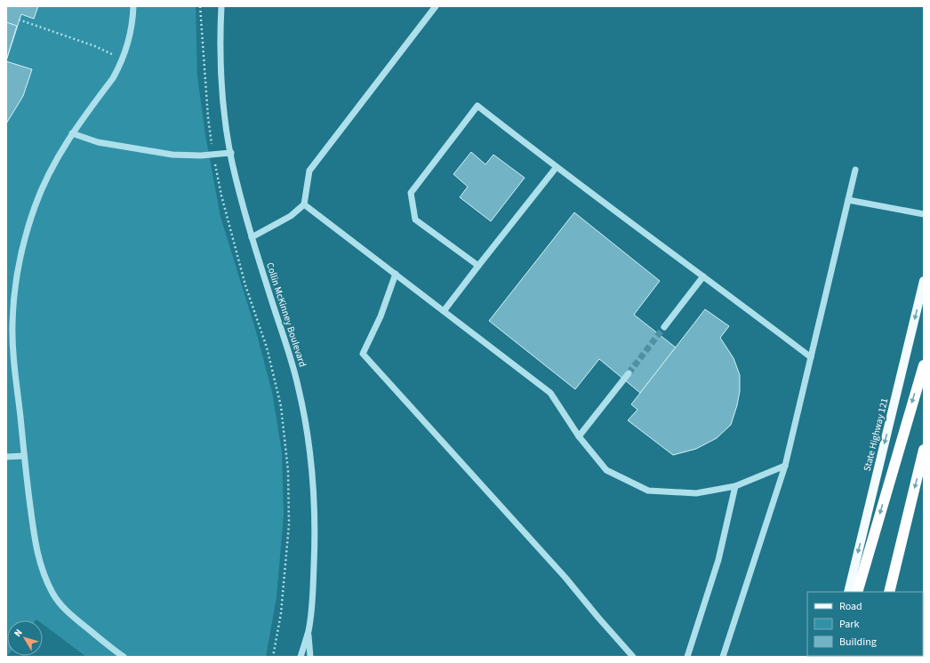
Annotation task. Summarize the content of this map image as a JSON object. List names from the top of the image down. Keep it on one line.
{"streets":{"main road":["State Highway 121"],"street":["Collin McKinney Boulevard"]},"one_way":["State Highway 121"],"legend":["Road","Park","Building"],"north":"top left"}
